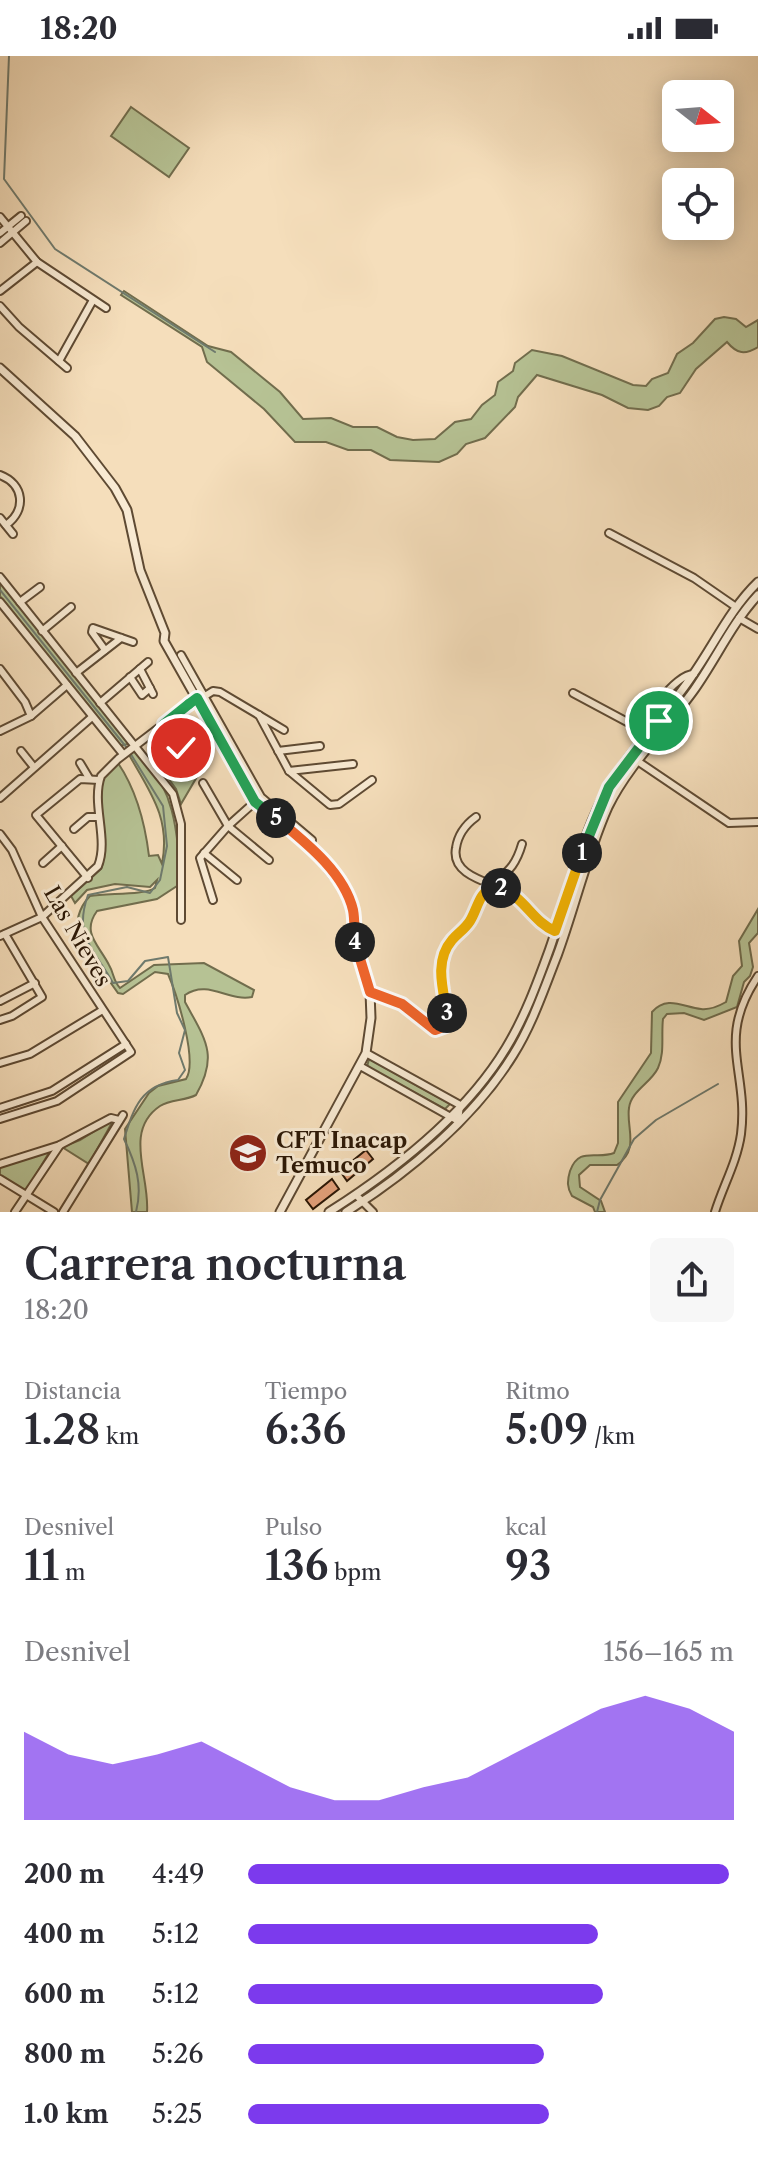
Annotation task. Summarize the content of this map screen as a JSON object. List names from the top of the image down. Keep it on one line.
{"streets":{"street":["Las Nieves"]},"places":{"school or university":["CFT Inacap Temuco"]},"north":"right","page":{"status":"18:20","pins":["5","1","2","4","3"],"heading":["Carrera nocturna","18:20"],"stats":[["Distancia","1.28 km"],["Tiempo","6:36"],["Ritmo","5:09 /km"],["Desnivel","11 m"],["Pulso","136 bpm"],["kcal","93"]],"chart":["Desnivel","156–165 m"],"list":[{"name":"200 m","note":"4:49"},{"name":"400 m","note":"5:12"},{"name":"600 m","note":"5:12"},{"name":"800 m","note":"5:26"},{"name":"1.0 km","note":"5:25"}]}}
